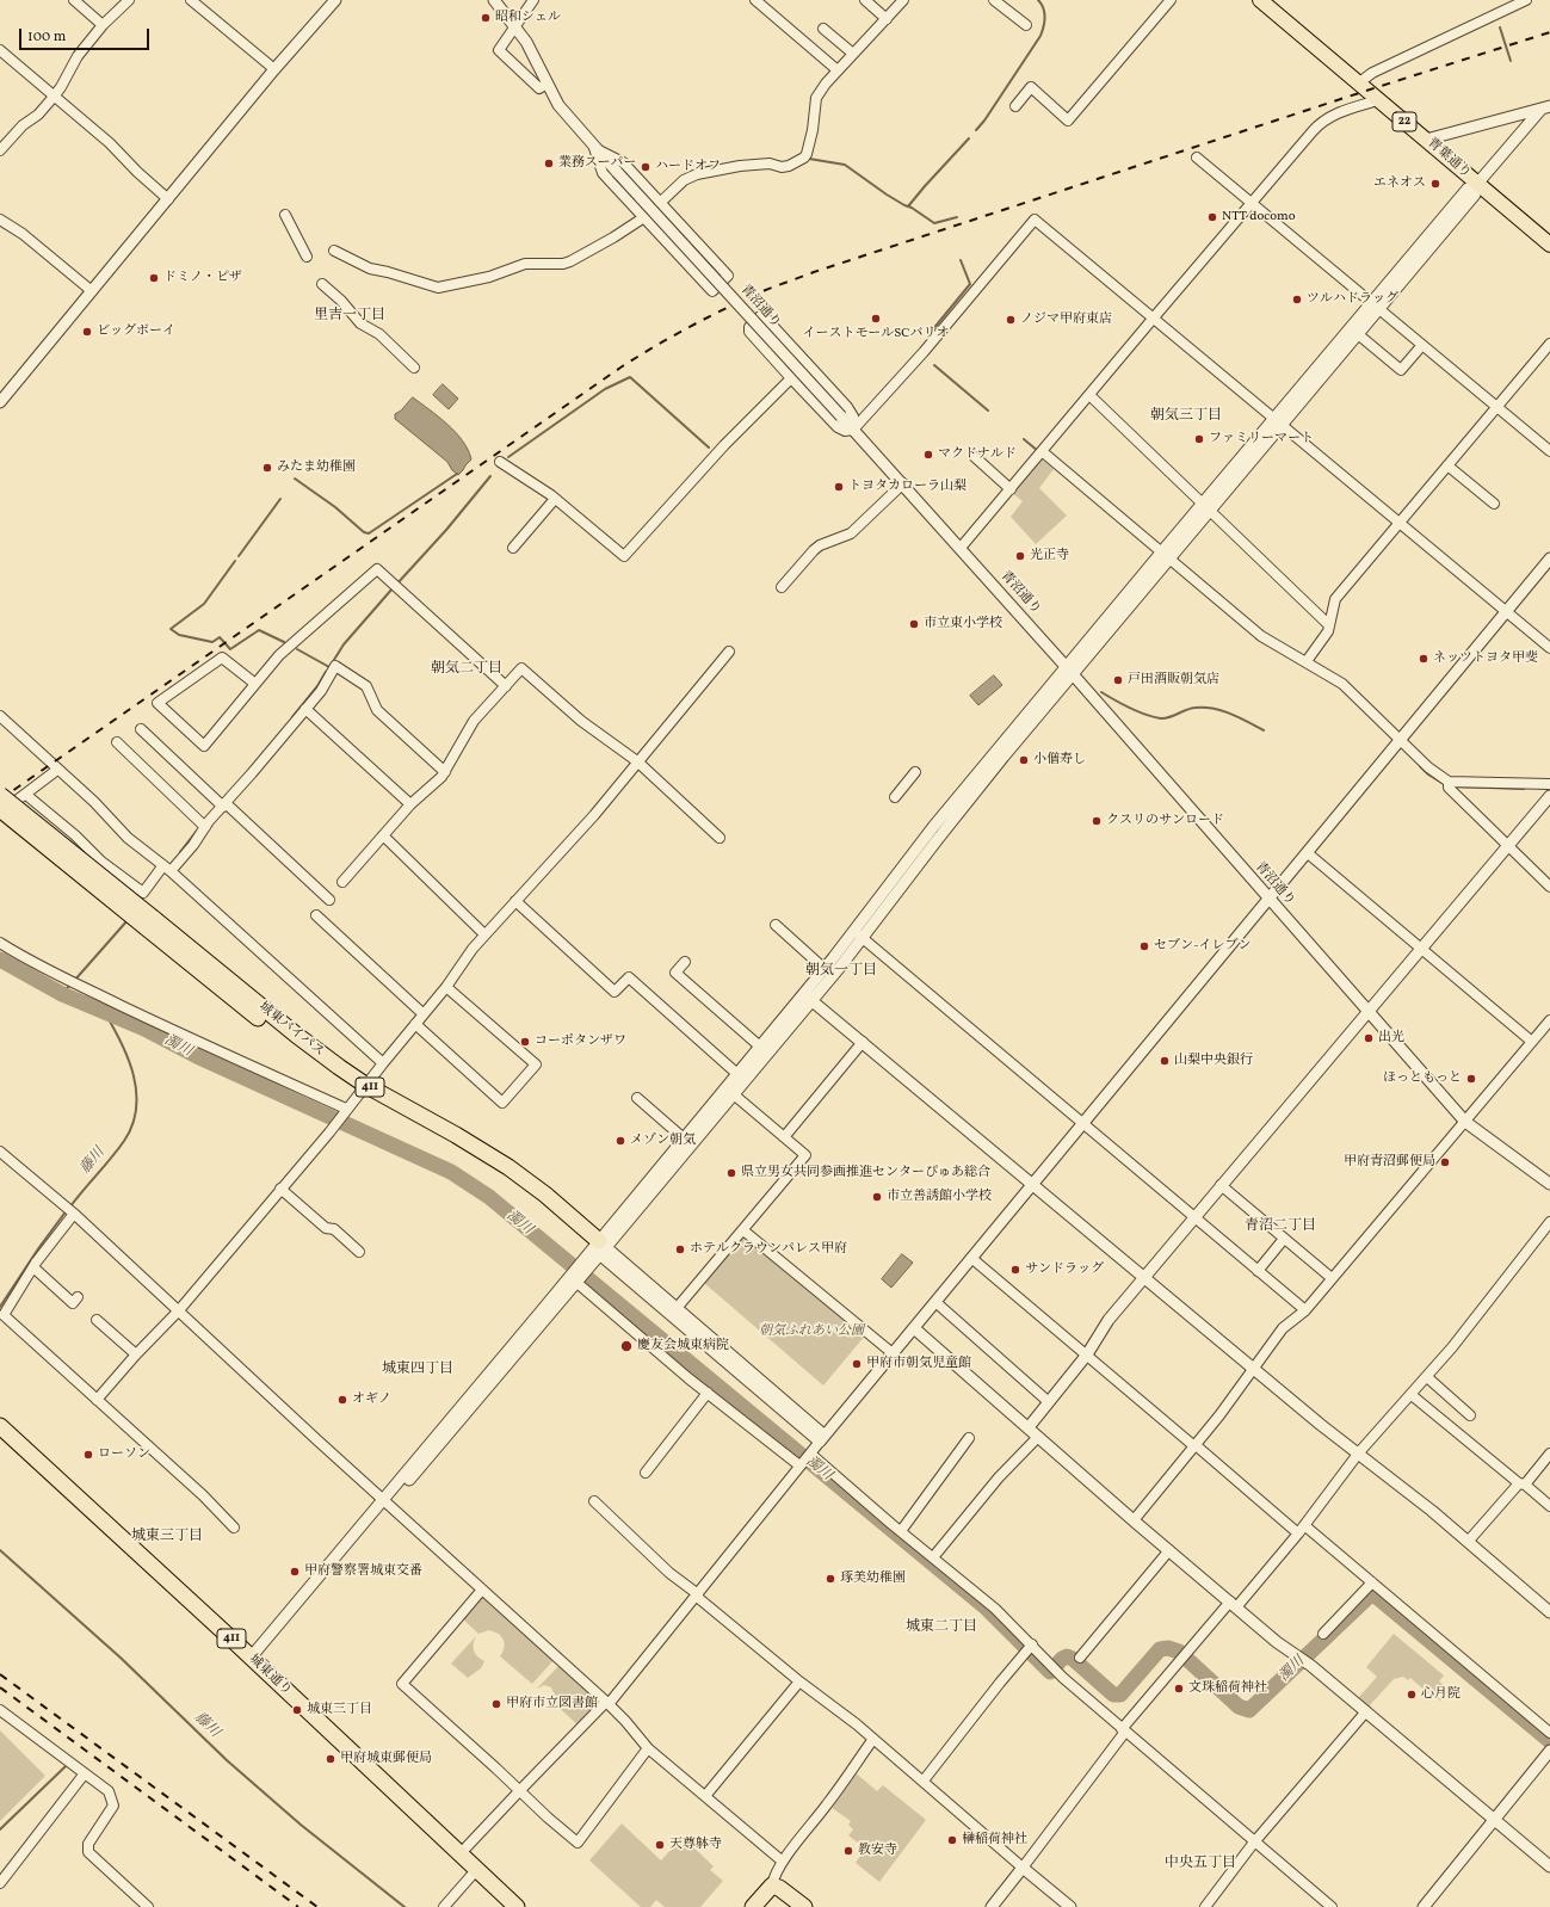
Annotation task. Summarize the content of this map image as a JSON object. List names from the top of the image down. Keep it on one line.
{"streets":{"highway":["城東バイパス","411","城東通り"],"main road":["22","青葉通り"],"street":["青沼通り"]},"districts":["里吉一丁目","朝気三丁目","朝気二丁目","朝気一丁目","青沼二丁目","城東四丁目","城東三丁目","城東二丁目","中央五丁目"],"water":["濁川","藤川"],"parks":["朝気ふれあい公園"],"places":["昭和シェル","業務スーパー","ハードオフ","エネオス","NTT docomo","ドミノ・ピザ","ツルハドラッグ","イーストモールSCバリオ","ノジマ甲府東店","ビッグボーイ","ファミリーマート","マクドナルド","みたま幼稚園","トヨタカローラ山梨","光正寺","市立東小学校","ネッツトヨタ甲斐","戸田酒販朝気店","小僧寿し","クスリのサンロード","セブン-イレブン","出光","コーポタンザワ","山梨中央銀行","ほっともっと","メゾン朝気","甲府青沼郵便局","県立男女共同参画推進センターぴゅあ総合","市立善誘館小学校","ホテルクラウンパレス甲府","サンドラッグ","慶友会城東病院","甲府市朝気児童館","オギノ","ローソン","甲府警察署城東交番","琢美幼稚園","文珠稲荷神社","心月院","甲府市立図書館","城東三丁目","甲府城東郵便局","榊稲荷神社","天尊躰寺","教安寺"],"scale_bar":"100 m"}
